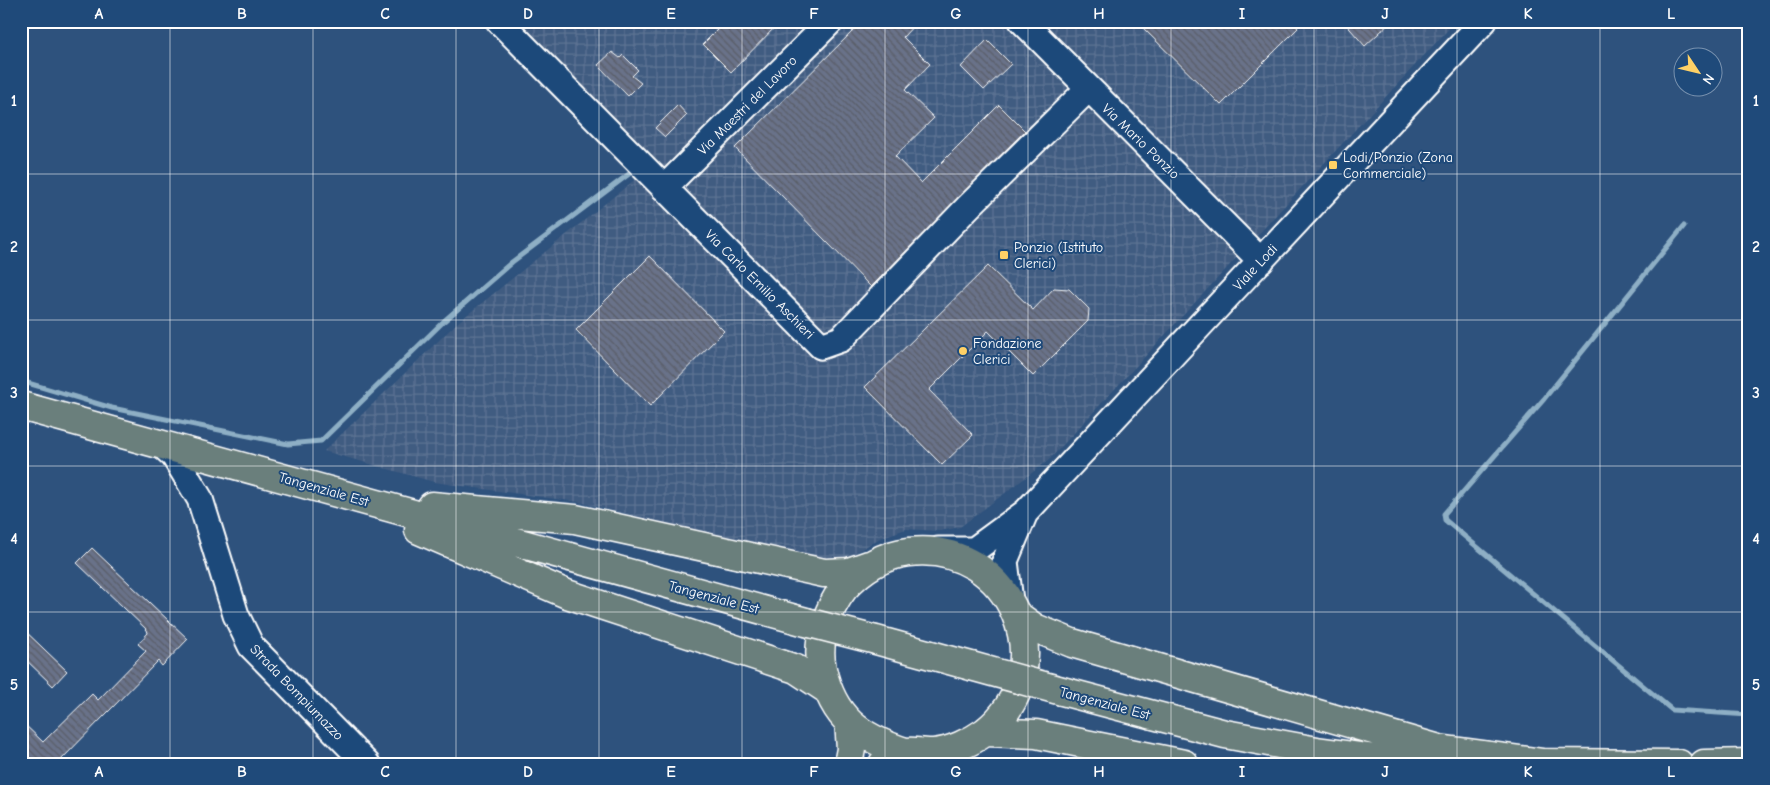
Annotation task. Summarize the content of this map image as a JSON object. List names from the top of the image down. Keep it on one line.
{"streets":{"main road":["Tangenziale Est"],"street":["Via Maestri del Lavoro","Via Mario Ponzio","Viale Lodi","Via Carlo Emilio Aschieri","Strada Bompiumazzo"]},"crossings":[["Via Maestri del Lavoro","Via Carlo Emilio Aschieri"],["Via Mario Ponzio","Viale Lodi"],["Via Mario Ponzio","Via Carlo Emilio Aschieri"],["Tangenziale Est","Strada Bompiumazzo"]],"places":{"transit":["Lodi/Ponzio (Zona Commerciale)","Ponzio (Istituto Clerici)"],"other":["Fondazione Clerici"]},"north":"bottom right","grid":{"columns":["A","B","C","D","E","F","G","H","I","J","K","L"],"rows":["1","2","3","4","5"]}}
